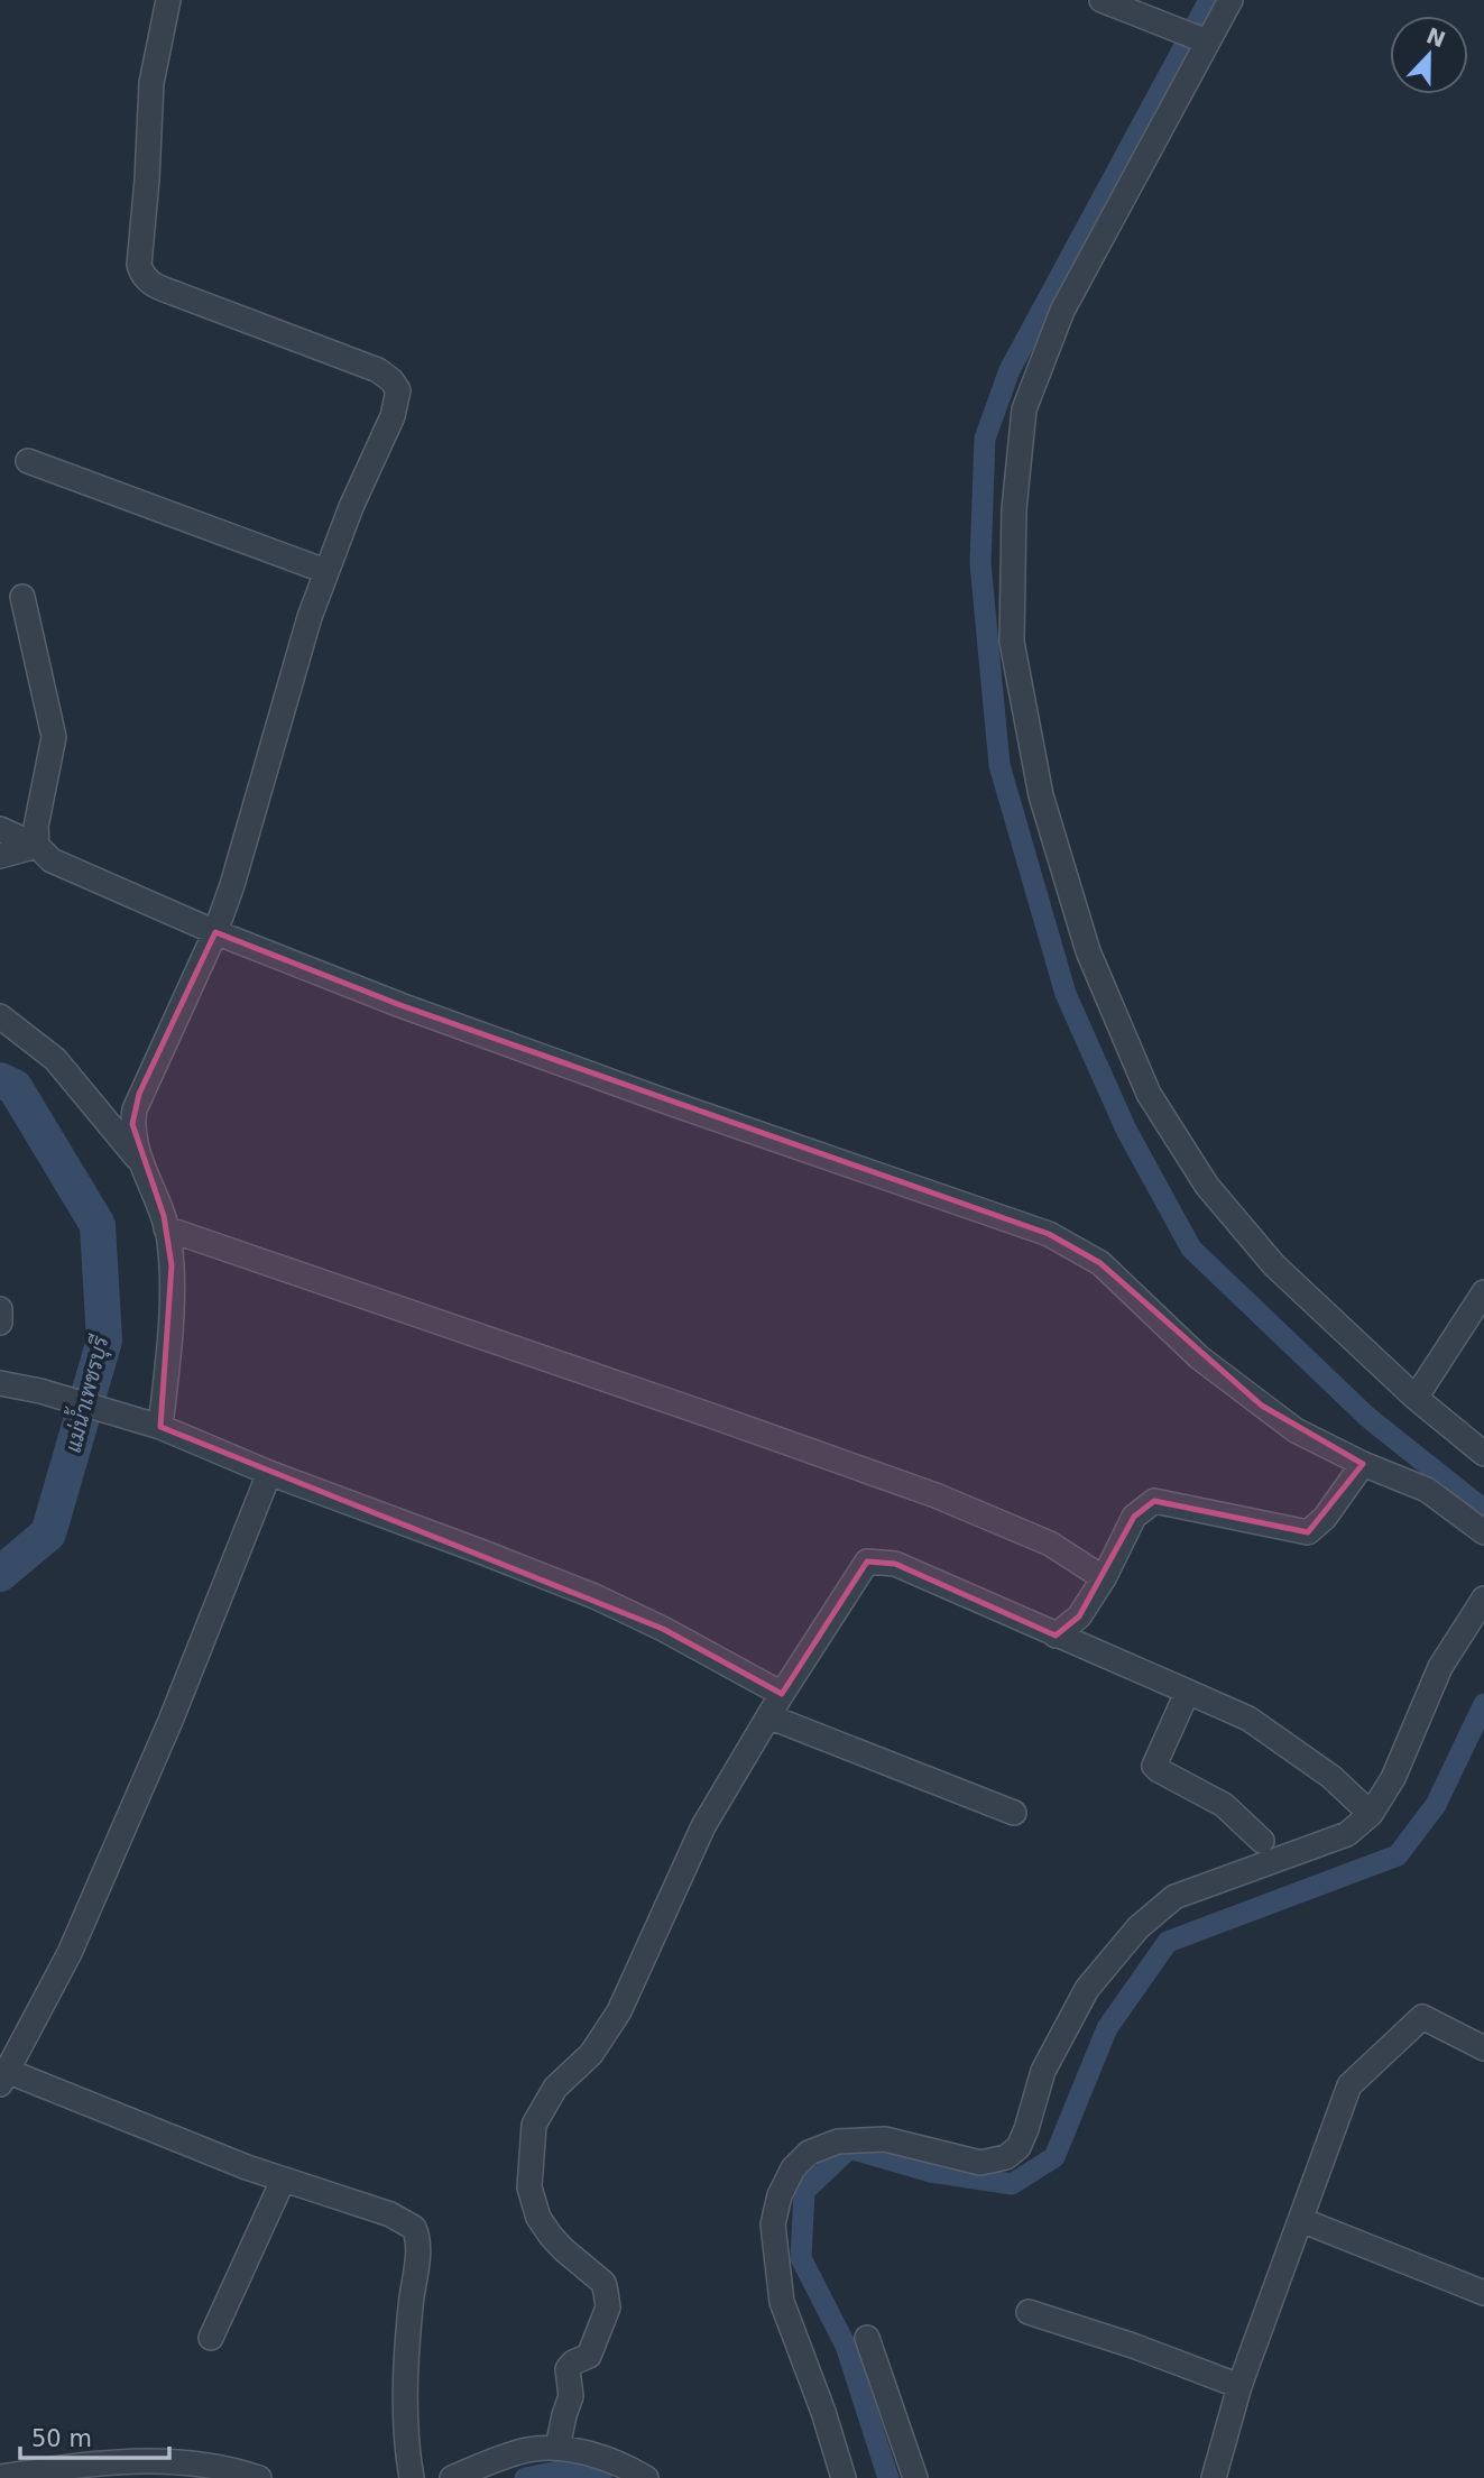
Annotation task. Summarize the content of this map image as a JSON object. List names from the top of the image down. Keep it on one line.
{"water":["แม่น้ำเพชรบุรี"],"scale_bar":"50 m","north":"top"}
